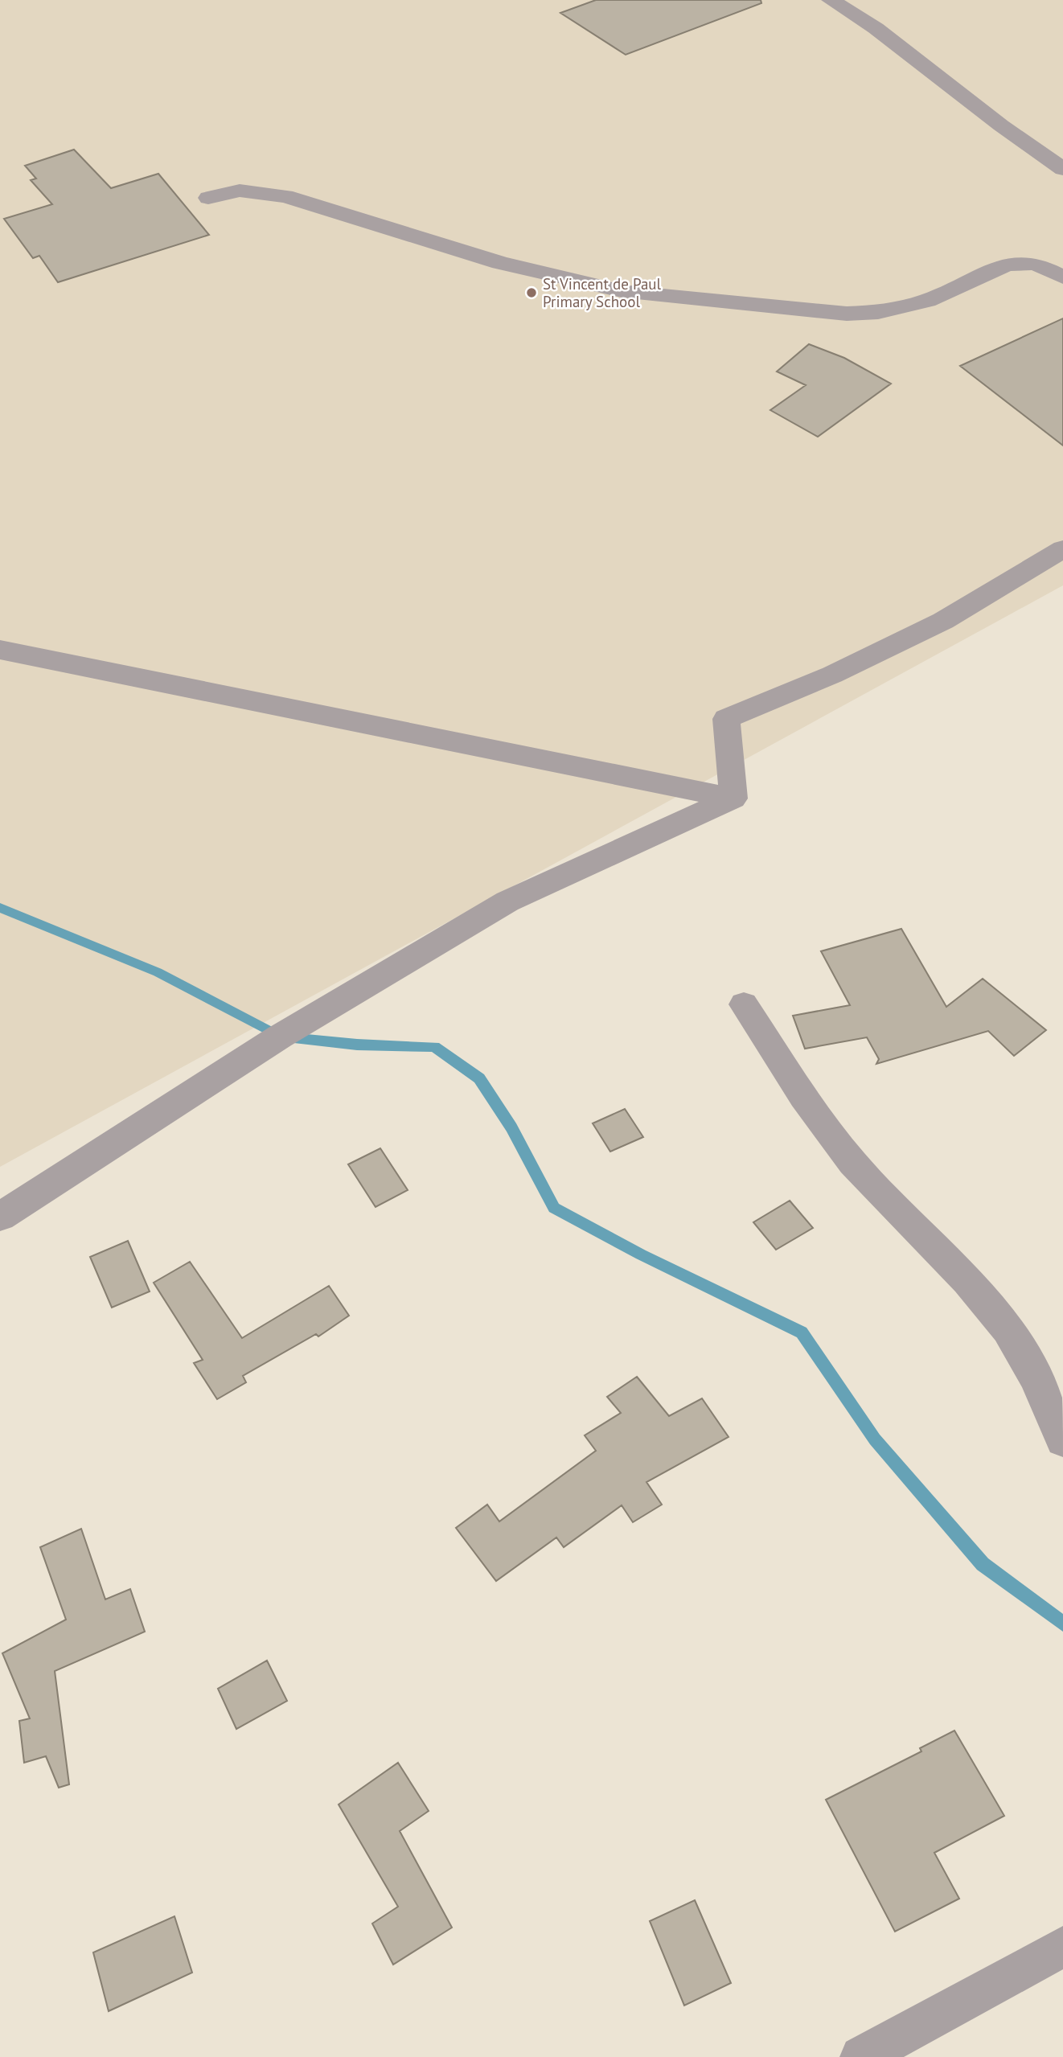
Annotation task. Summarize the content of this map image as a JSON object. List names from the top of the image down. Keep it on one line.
{"places":["St Vincent de Paul Primary School"]}
